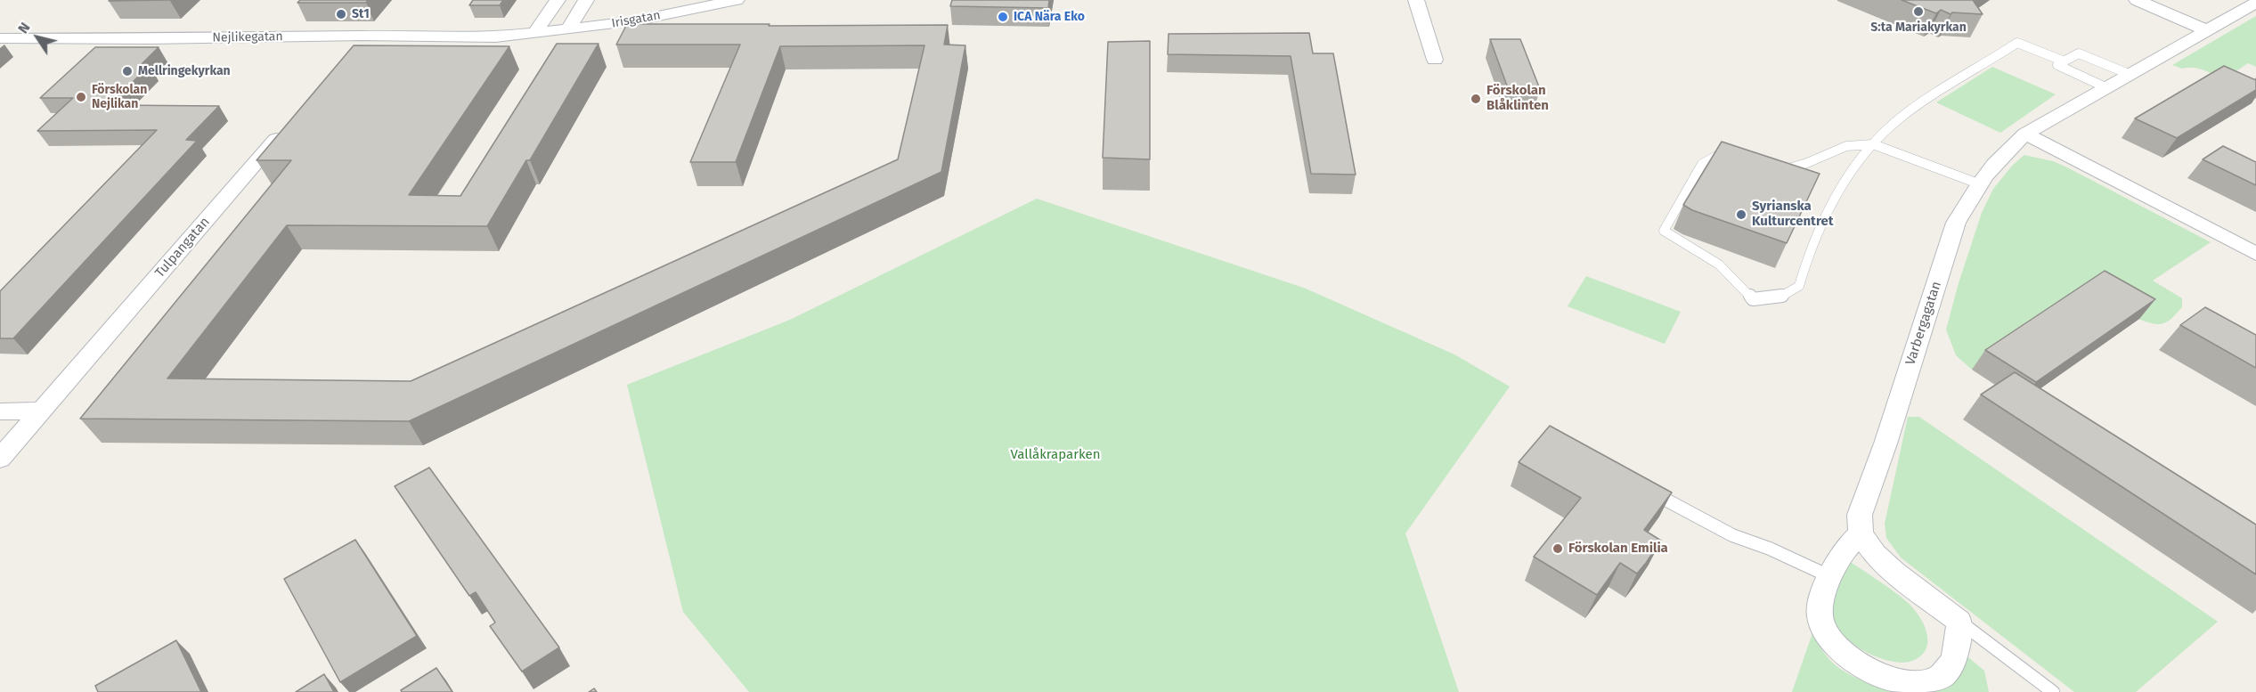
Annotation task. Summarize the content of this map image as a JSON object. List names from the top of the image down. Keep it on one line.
{"streets":{"street":["Irisgatan","Nejlikegatan","Tulpangatan","Varbergagatan"]},"crossings":[["Irisgatan","Nejlikegatan"]],"parks":["Vallåkraparken"],"places":["S:ta Mariakyrkan","St1","ICA Nära Eko","Mellringekyrkan","Förskolan Nejlikan","Förskolan Blåklinten","Syrianska Kulturcentret","Förskolan Emilia"],"north":"top left"}
